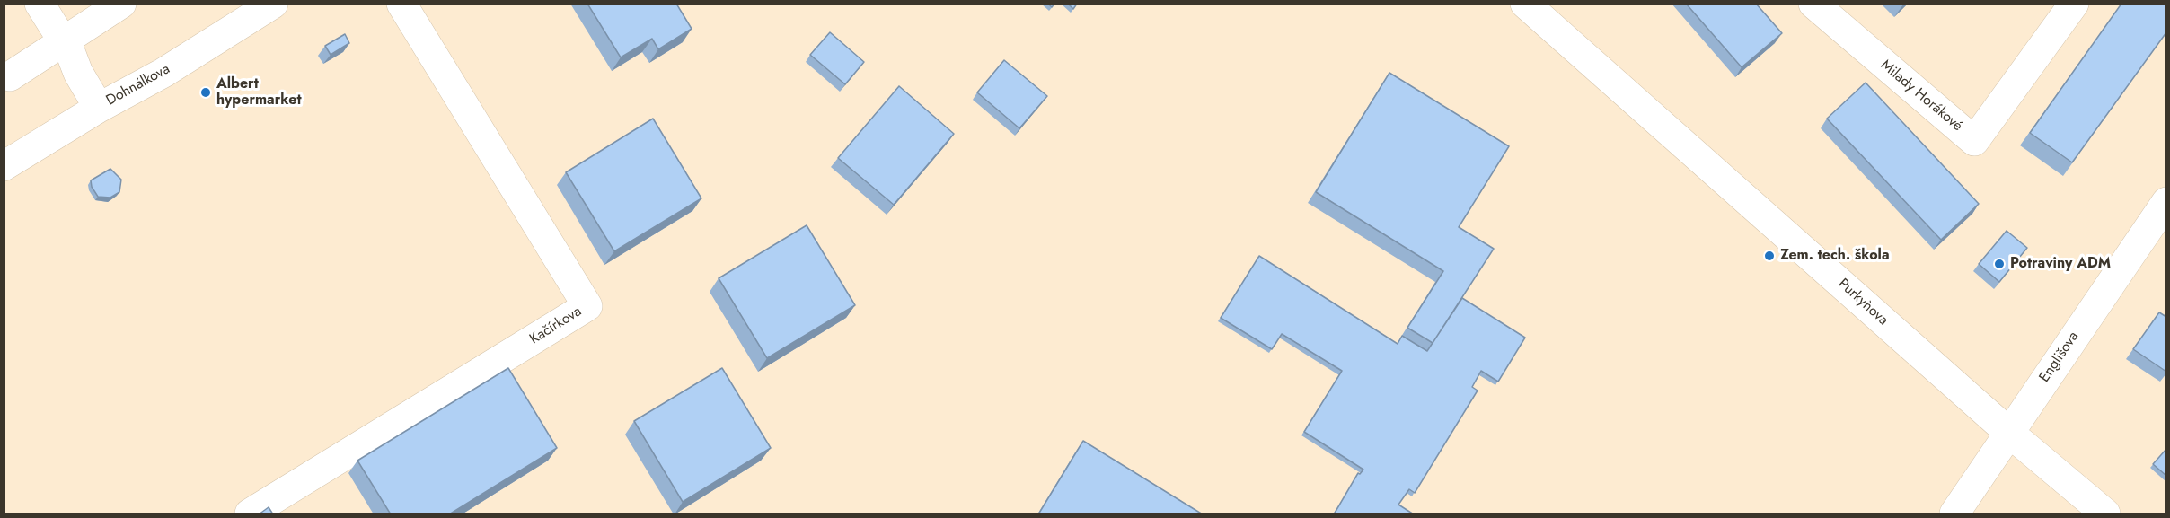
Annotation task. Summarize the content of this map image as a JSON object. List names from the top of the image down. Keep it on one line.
{"streets":{"street":["Dohnálkova","Milady Horákové","Purkyňova","Kačírkova","Englišova"]},"crossings":[["Purkyňova","Englišova"]],"places":["Albert hypermarket","Zem. tech. škola","Potraviny ADM"]}
